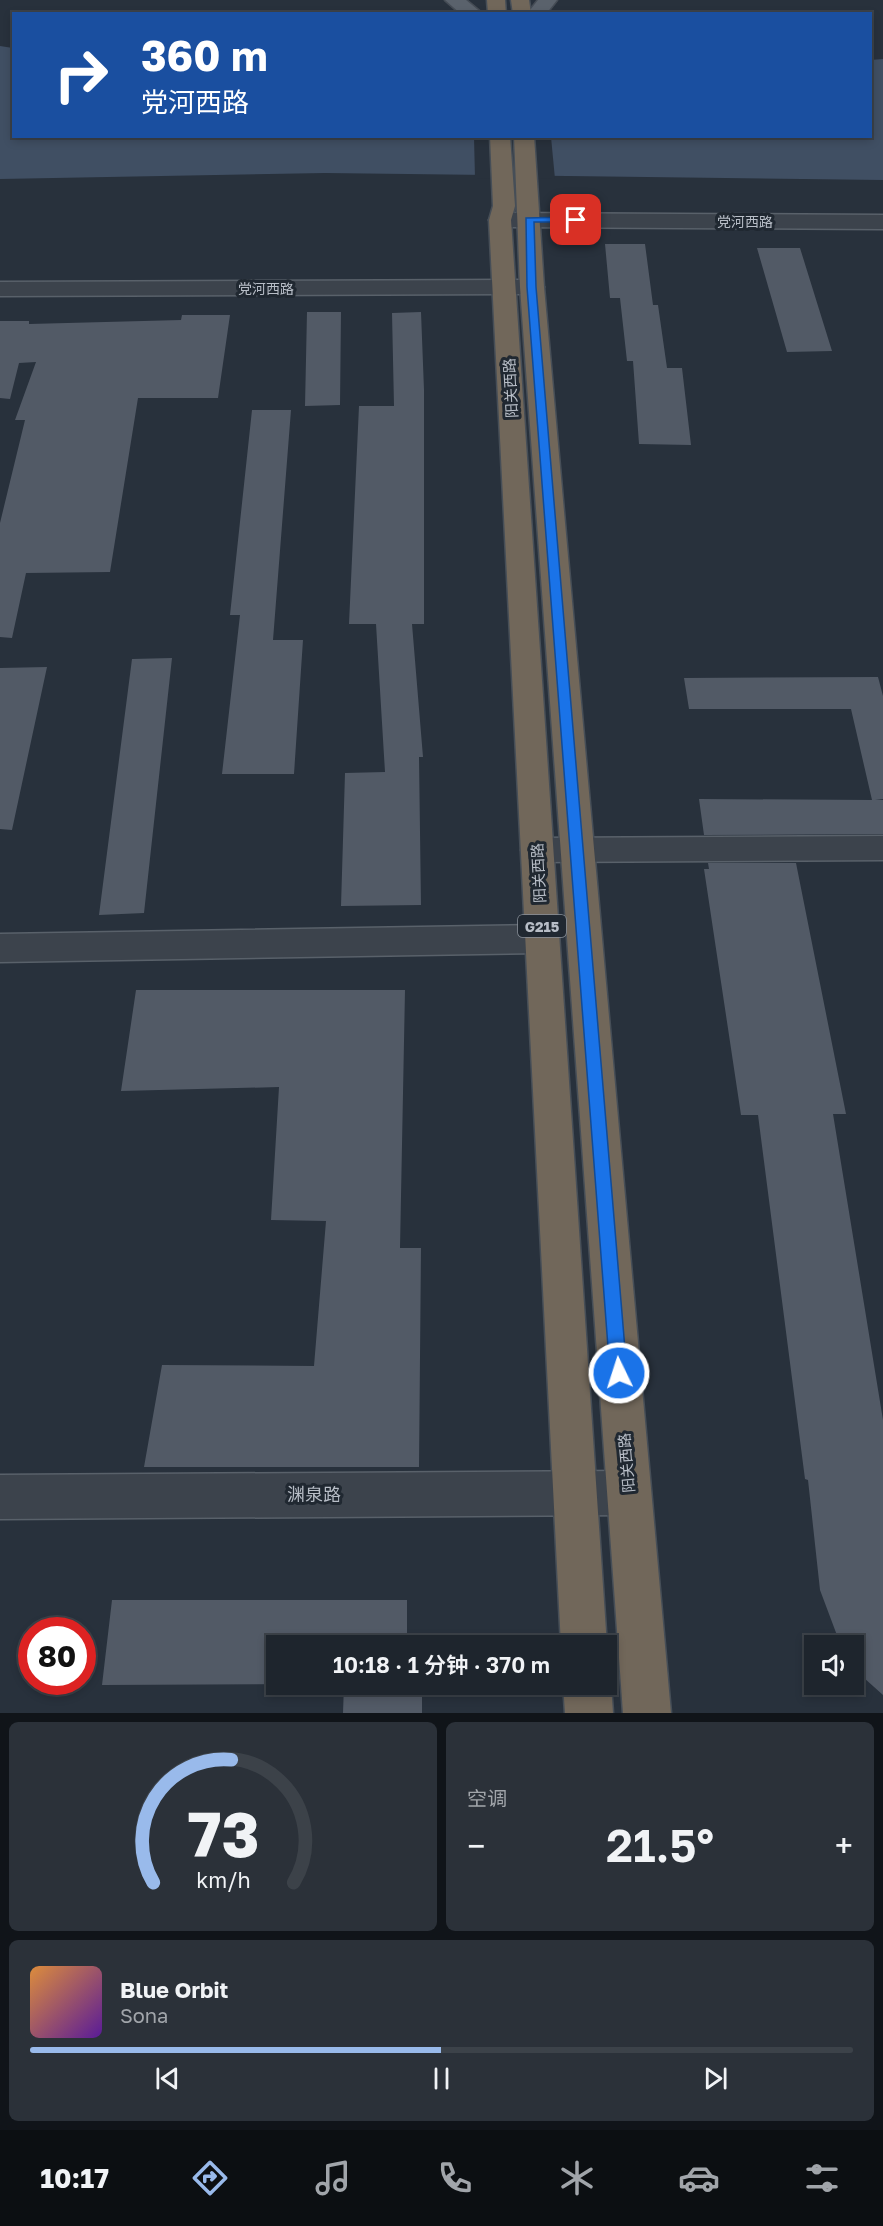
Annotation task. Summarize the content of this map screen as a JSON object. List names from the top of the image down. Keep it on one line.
{"streets":{"highway":["阳关西路","G215"],"street":["党河西路","渊泉路"]},"crossings":[["党河西路","阳关西路"],["阳关西路","渊泉路"]],"page":{"turn":["360 m","党河西路"],"limit":"80","trip":"10:18 · 1 分钟 · 370 m","tile":"空调","heat":["−","21.5°","+"],"song":["Blue Orbit","Sona"],"tabs":"10:17","gauge":["73","km/h"]}}
